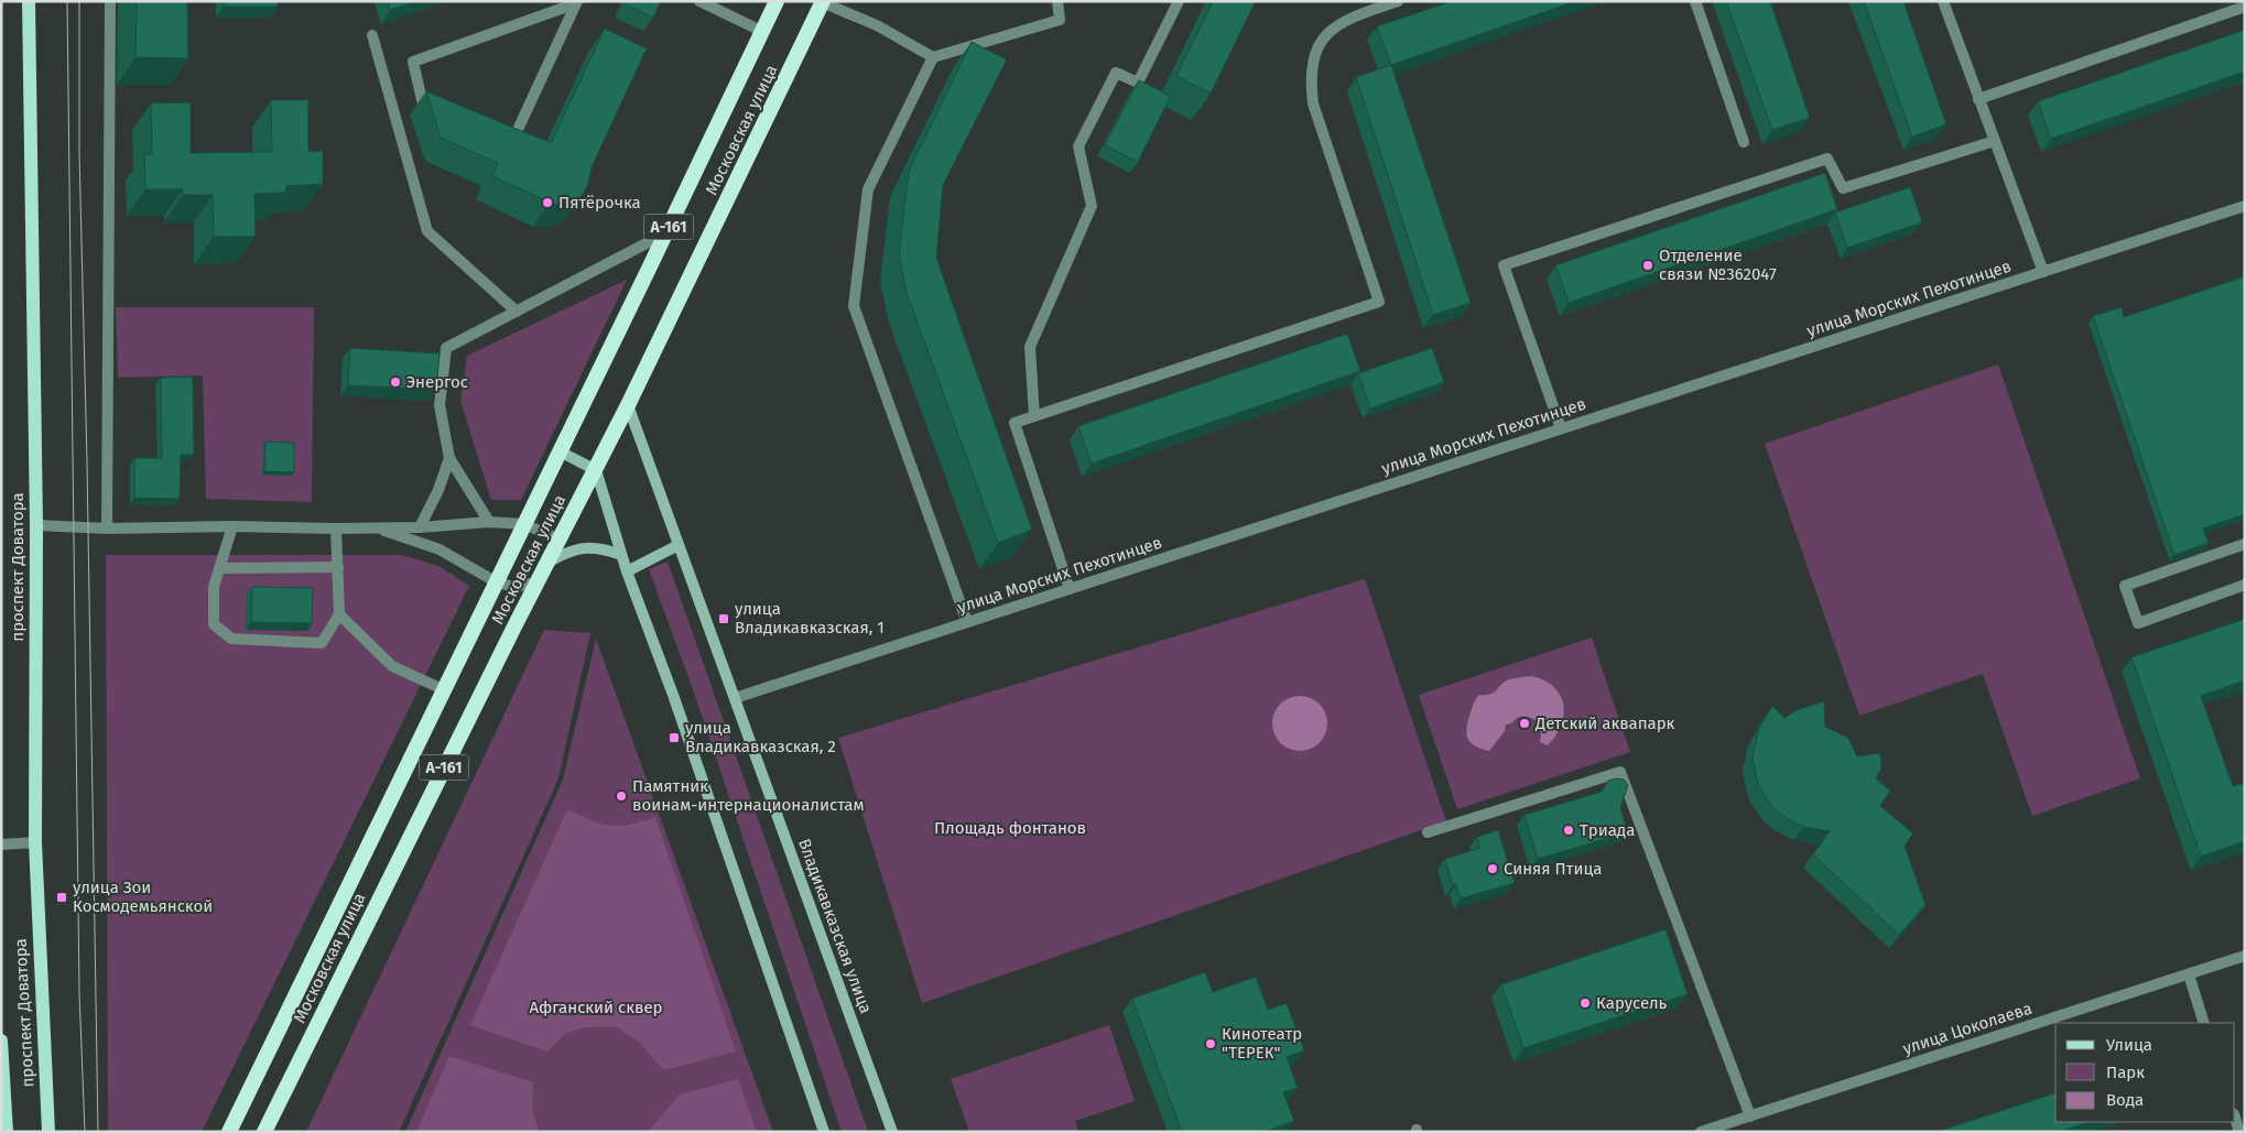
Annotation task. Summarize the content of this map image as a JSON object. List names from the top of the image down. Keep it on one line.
{"streets":{"highway":["Московская улица","А-161"],"main road":["проспект Доватора","Владикавказская улица"],"street":["улица Морских Пехотинцев","улица Цоколаева"]},"crossings":[["Московская улица","Владикавказская улица"],["улица Морских Пехотинцев","Владикавказская улица"]],"parks":["Площадь фонтанов","Афганский сквер"],"places":{"other":["Пятёрочка","Отделение связи №362047","Энергос","Детский аквапарк","Памятник воинам-интернационалистам","Триада","Синяя Птица","Карусель","Кинотеатр \"ТЕРЕК\""],"transit":["улица Владикавказская, 1","улица Владикавказская, 2","улица Зои Космодемьянской"]},"legend":["Улица","Парк","Вода"]}
